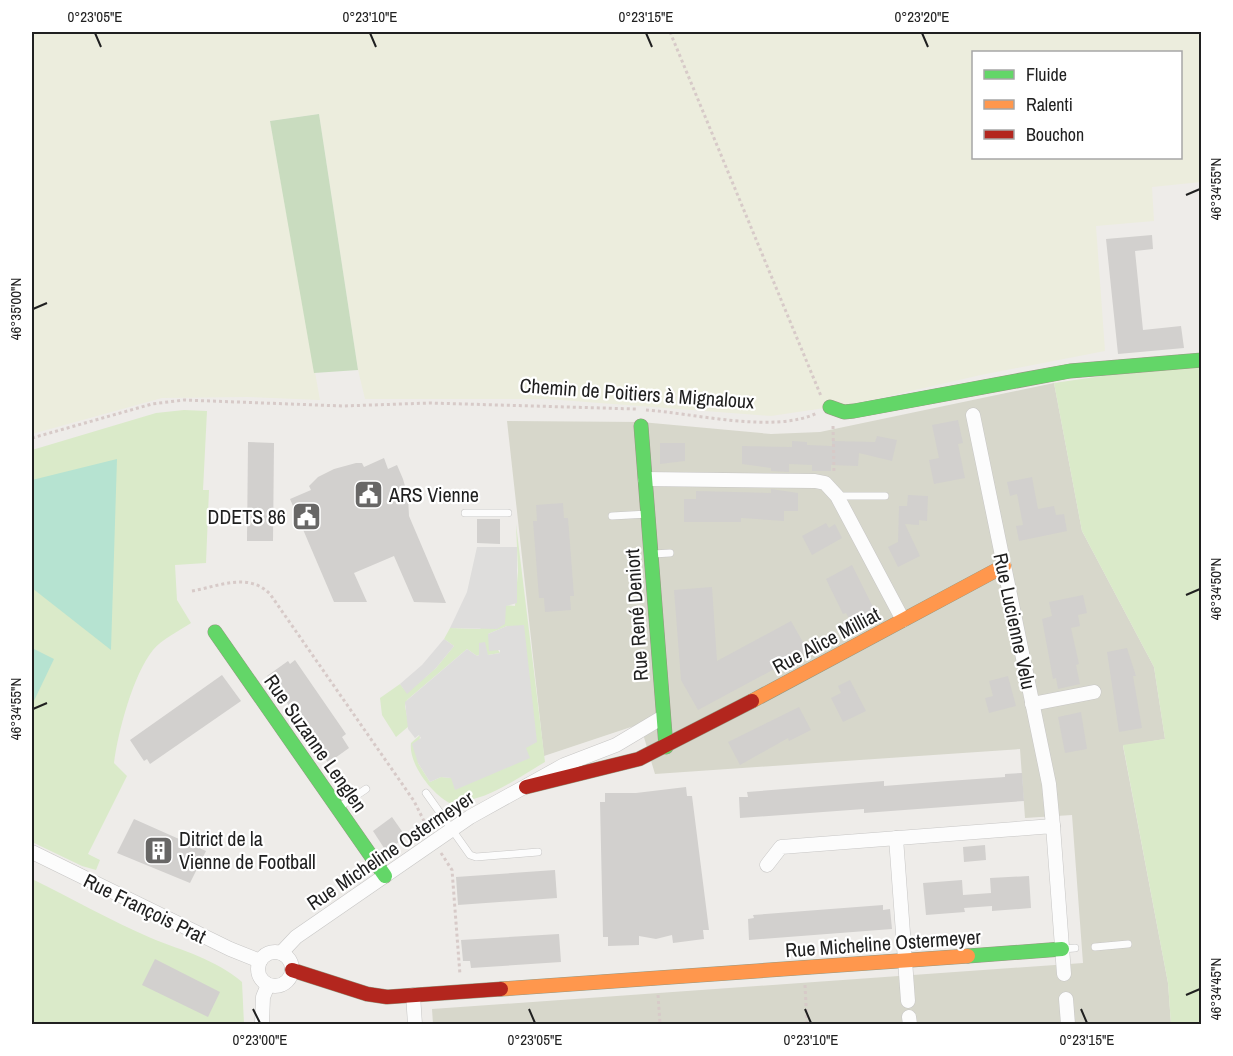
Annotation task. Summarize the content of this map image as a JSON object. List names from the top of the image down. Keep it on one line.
{"streets":{"street":["Rue René Deniort","Rue Lucienne Velu","Rue Alice Milliat","Rue Suzanne Lenglen","Rue Micheline Ostermeyer","Rue François Prat"],"path":["Chemin de Poitiers à Mignaloux"]},"crossings":[["Rue René Deniort","Rue Alice Milliat"],["Rue René Deniort","Rue Micheline Ostermeyer"],["Rue Lucienne Velu","Rue Alice Milliat"],["Rue Alice Milliat","Rue Micheline Ostermeyer"],["Rue Suzanne Lenglen","Rue Micheline Ostermeyer"],["Rue Micheline Ostermeyer","Rue François Prat"]],"places":{"public building":["ARS Vienne","DDETS 86"],"building":["Ditrict de la Vienne de Football"]},"legend":["Fluide","Ralenti","Bouchon"],"coordinates":["0°23'05\"E","0°23'10\"E","0°23'15\"E","0°23'20\"E","46°34'55\"N","46°35'00\"N","46°34'50\"N","46°34'45\"N","0°23'00\"E"]}
